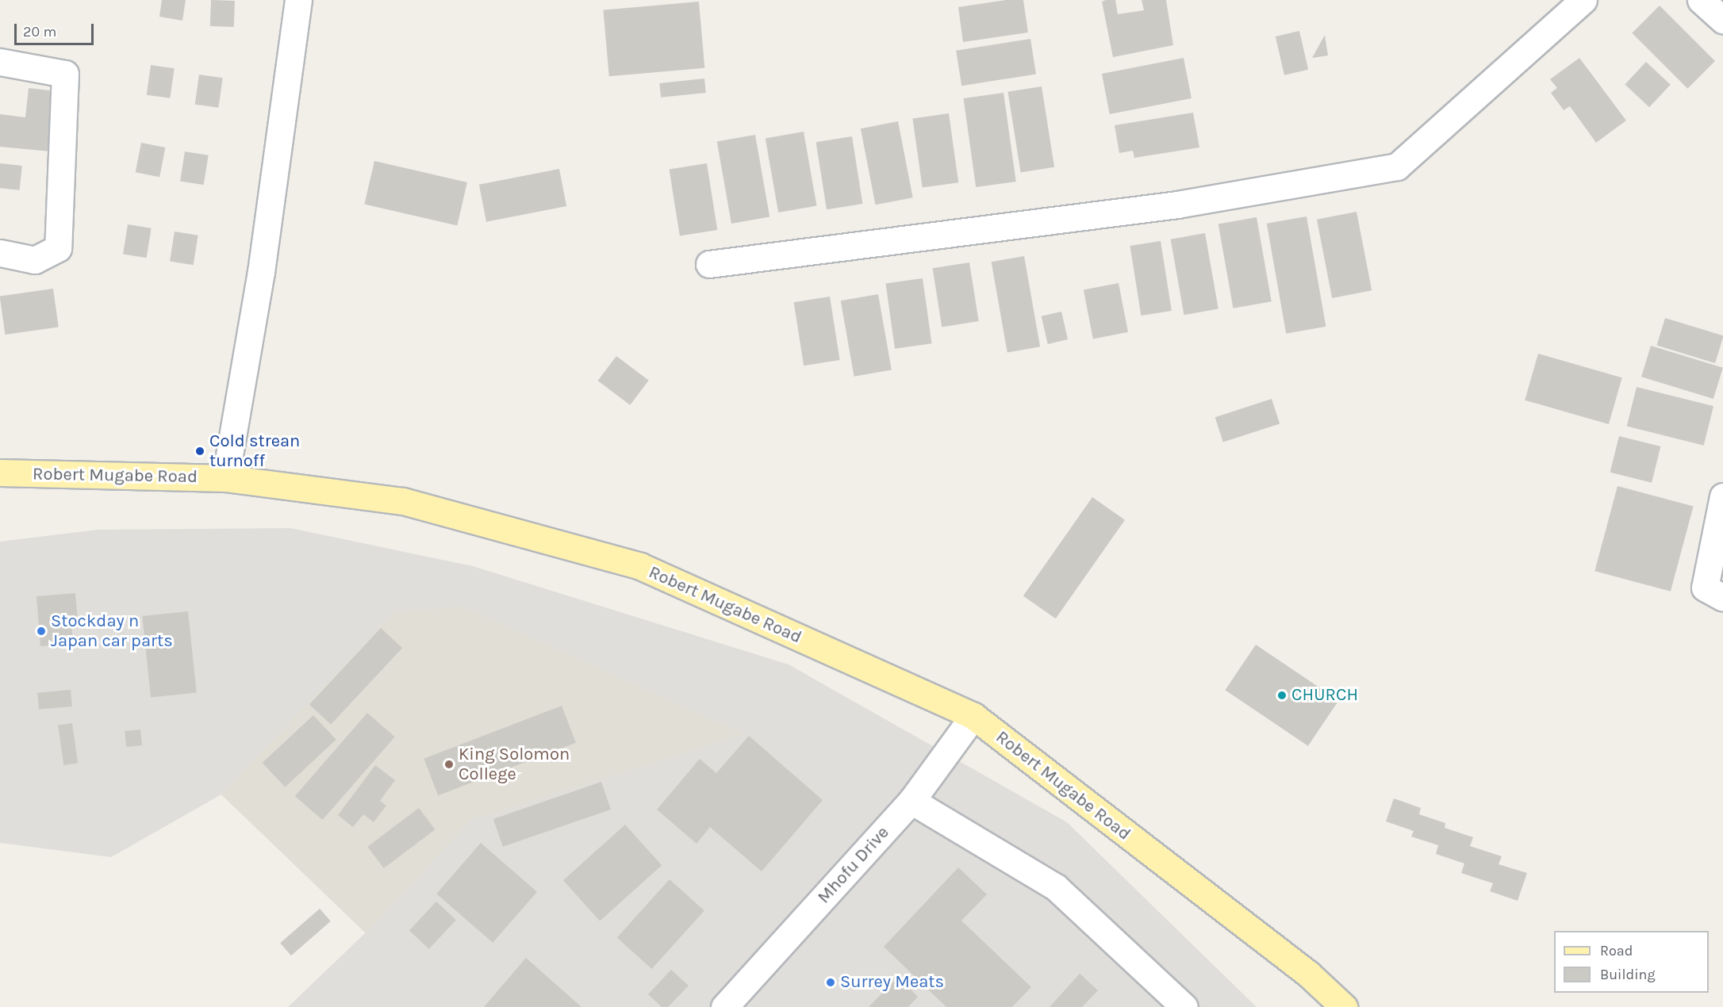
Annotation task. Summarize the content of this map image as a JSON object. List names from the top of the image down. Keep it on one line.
{"streets":{"main road":["Robert Mugabe Road"],"street":["Mhofu Drive"]},"crossings":[["Robert Mugabe Road","Mhofu Drive"]],"places":["Cold strean turnoff","Stockday n Japan car parts","CHURCH","King Solomon College","Surrey Meats"],"legend":["Road","Building"],"scale_bar":"20 m"}
